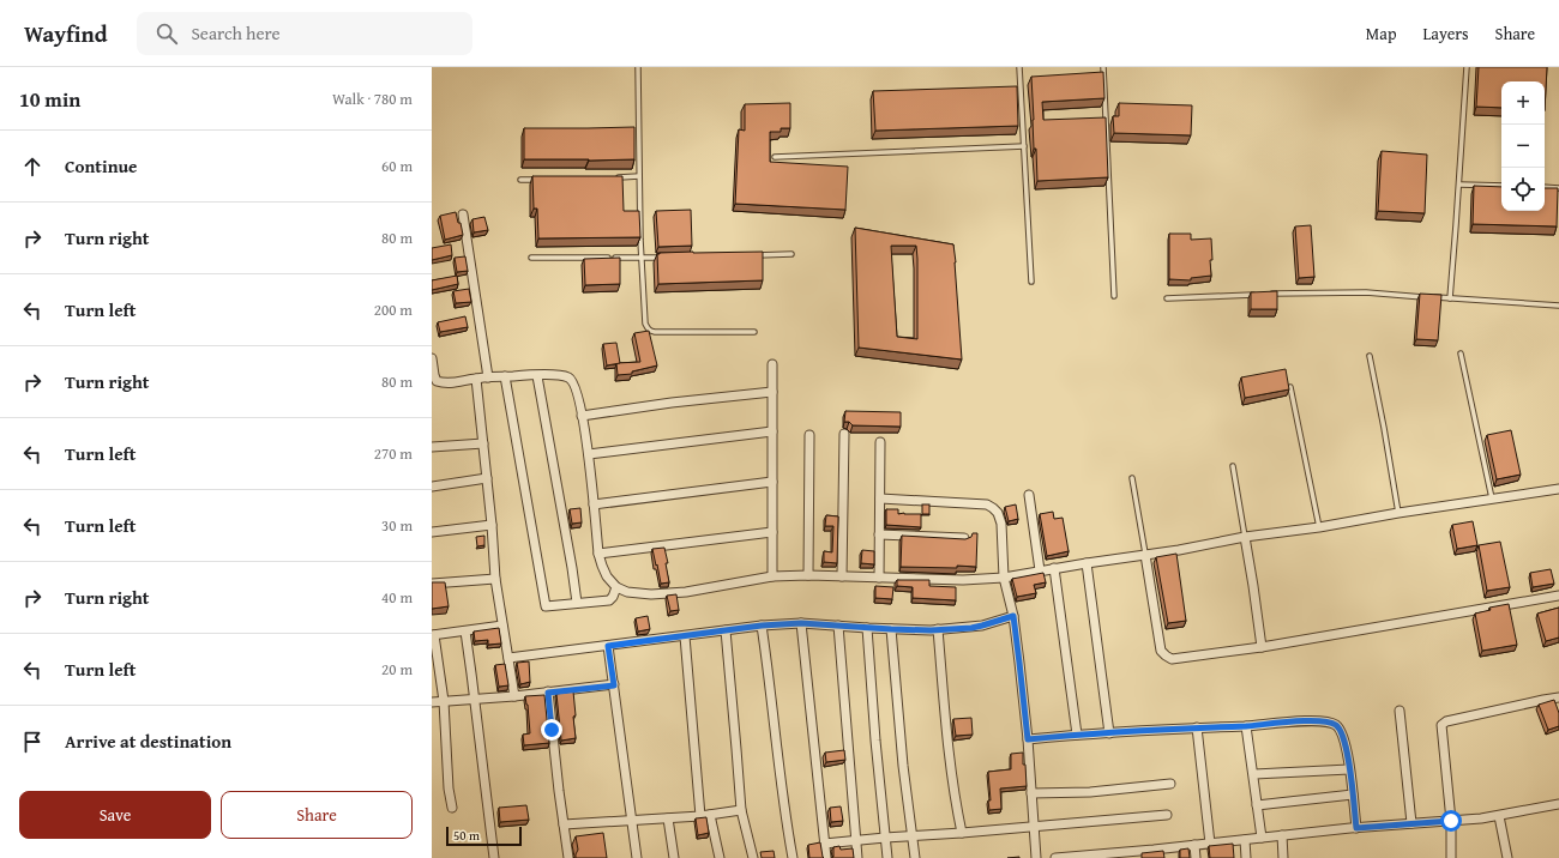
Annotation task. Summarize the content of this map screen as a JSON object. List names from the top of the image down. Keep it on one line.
{"scale_bar":"50 m","page":{"header":"Wayfind","search":"Search here","nav":["Map","Layers","Share"],"heading":["10 min","Walk · 780 m"],"map_buttons":["+","−"],"list":[["Continue","60 m"],["Turn right","80 m"],["Turn left","200 m"],["Turn right","80 m"],["Turn left","270 m"],["Turn left","30 m"],["Turn right","40 m"],["Turn left","20 m"],"Arrive at destination"],"buttons":["Save","Share"],"scale":"50 m"}}
